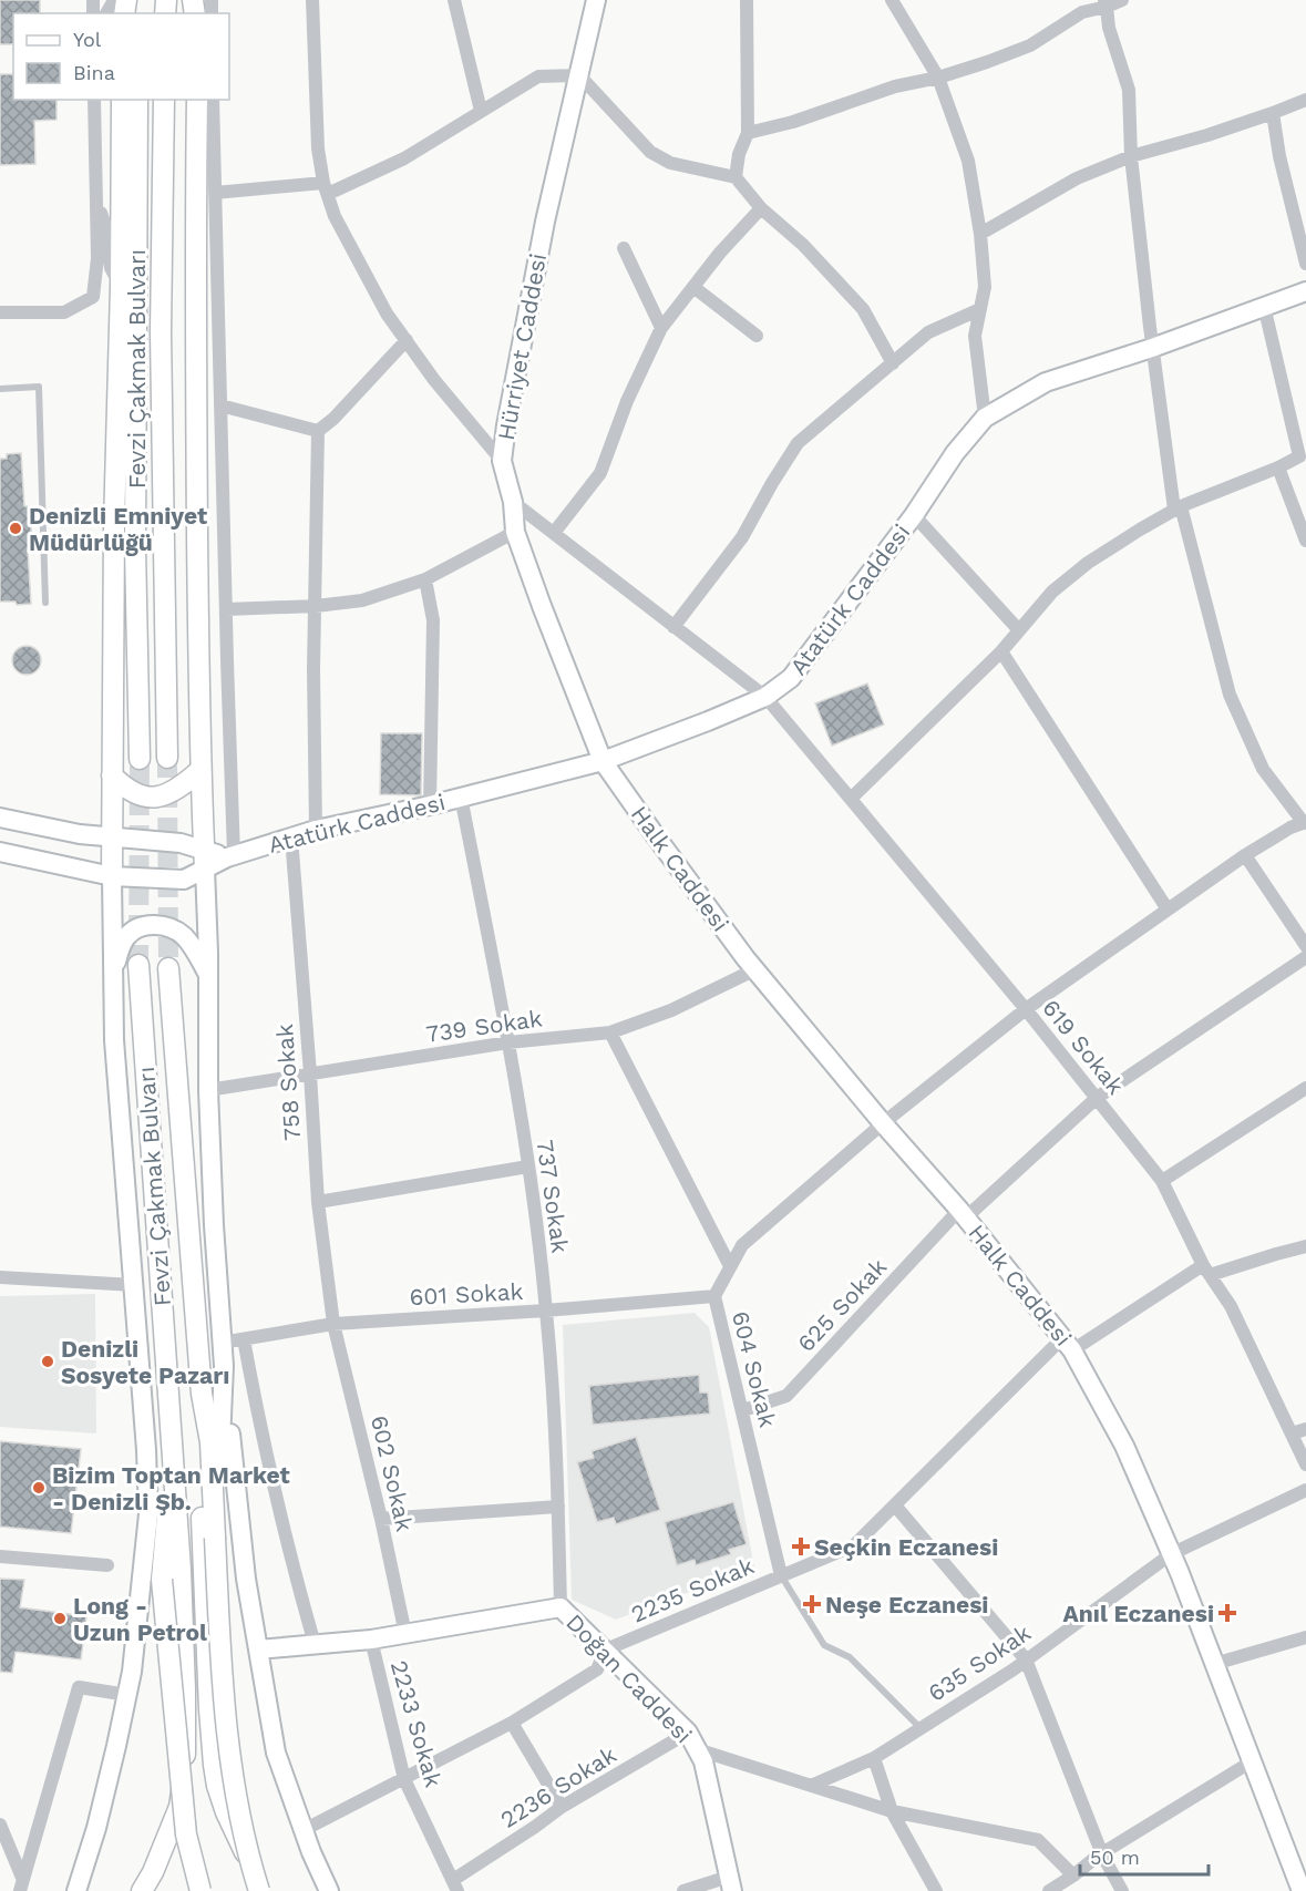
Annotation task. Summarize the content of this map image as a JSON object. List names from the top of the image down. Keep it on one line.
{"streets":{"main road":["Hürriyet Caddesi","Fevzi Çakmak Bulvarı","Atatürk Caddesi","Halk Caddesi","Doğan Caddesi"],"street":["739 Sokak","619 Sokak","758 Sokak","737 Sokak","601 Sokak","625 Sokak","604 Sokak","602 Sokak","2235 Sokak","635 Sokak","2233 Sokak","2236 Sokak"]},"crossings":[["Hürriyet Caddesi","Atatürk Caddesi"],["Hürriyet Caddesi","Halk Caddesi"],["Hürriyet Caddesi","619 Sokak"],["Atatürk Caddesi","Halk Caddesi"],["Atatürk Caddesi","619 Sokak"],["Atatürk Caddesi","758 Sokak"],["Atatürk Caddesi","737 Sokak"],["Halk Caddesi","739 Sokak"],["Halk Caddesi","625 Sokak"],["Halk Caddesi","604 Sokak"],["Halk Caddesi","2235 Sokak"],["Halk Caddesi","635 Sokak"],["739 Sokak","758 Sokak"],["739 Sokak","737 Sokak"],["619 Sokak","625 Sokak"],["619 Sokak","604 Sokak"],["619 Sokak","2235 Sokak"],["758 Sokak","601 Sokak"],["758 Sokak","602 Sokak"],["737 Sokak","601 Sokak"],["737 Sokak","Doğan Caddesi"],["601 Sokak","604 Sokak"],["601 Sokak","602 Sokak"],["625 Sokak","604 Sokak"],["604 Sokak","2235 Sokak"],["602 Sokak","Doğan Caddesi"],["2235 Sokak","Doğan Caddesi"],["Doğan Caddesi","2233 Sokak"],["Doğan Caddesi","2236 Sokak"],["2233 Sokak","2236 Sokak"]],"places":{"other":["Denizli Emniyet Müdürlüğü","Denizli Sosyete Pazarı","Bizim Toptan Market - Denizli Şb.","Long - Uzun Petrol"],"health":["Seçkin Eczanesi","Neşe Eczanesi","Anıl Eczanesi"]},"legend":["Yol","Bina"],"scale_bar":"50 m"}
